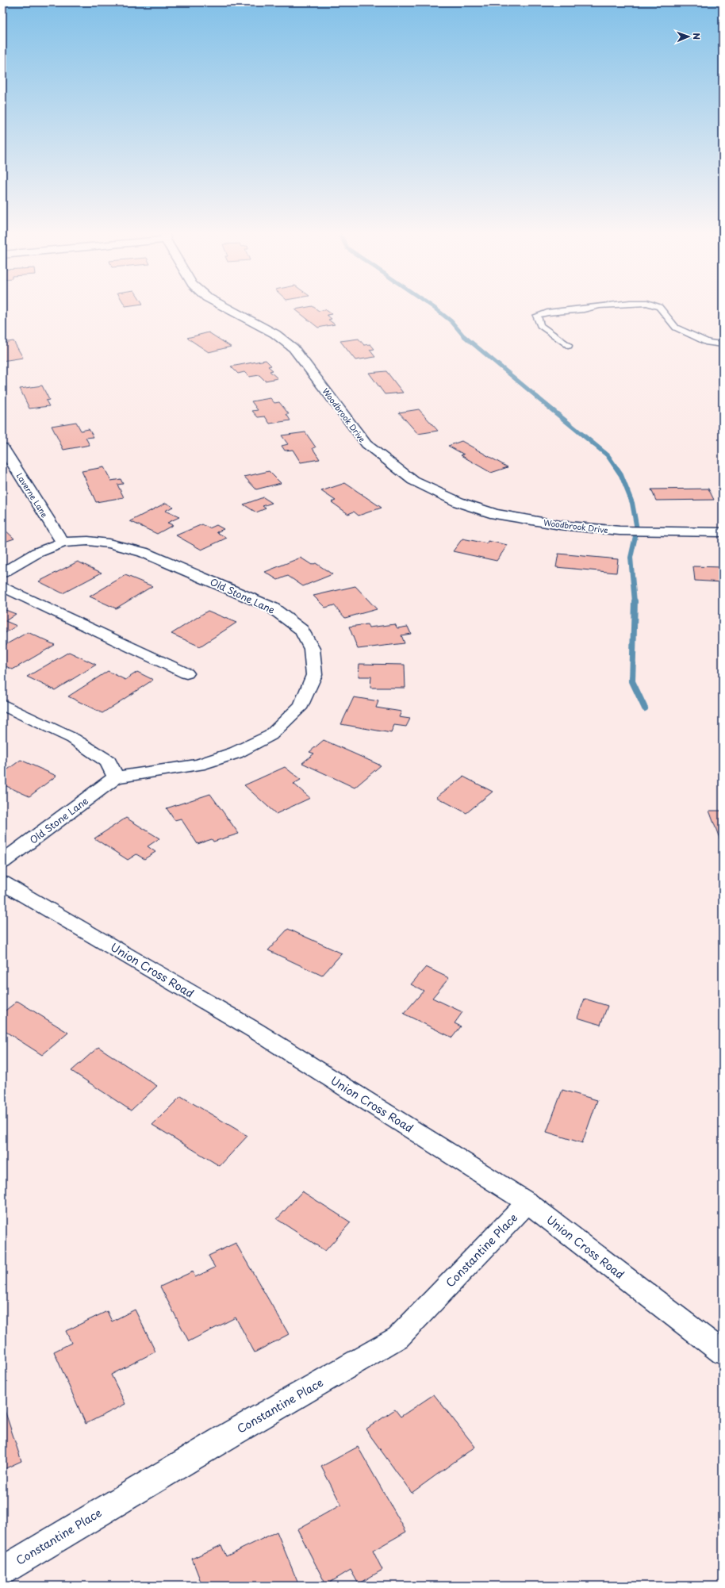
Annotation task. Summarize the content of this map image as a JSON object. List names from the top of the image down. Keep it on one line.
{"streets":{"street":["Woodbrook Drive","Laverne Lane","Old Stone Lane","Union Cross Road","Constantine Place"]},"crossings":[["Laverne Lane","Old Stone Lane"],["Union Cross Road","Constantine Place"]],"north":"right"}
